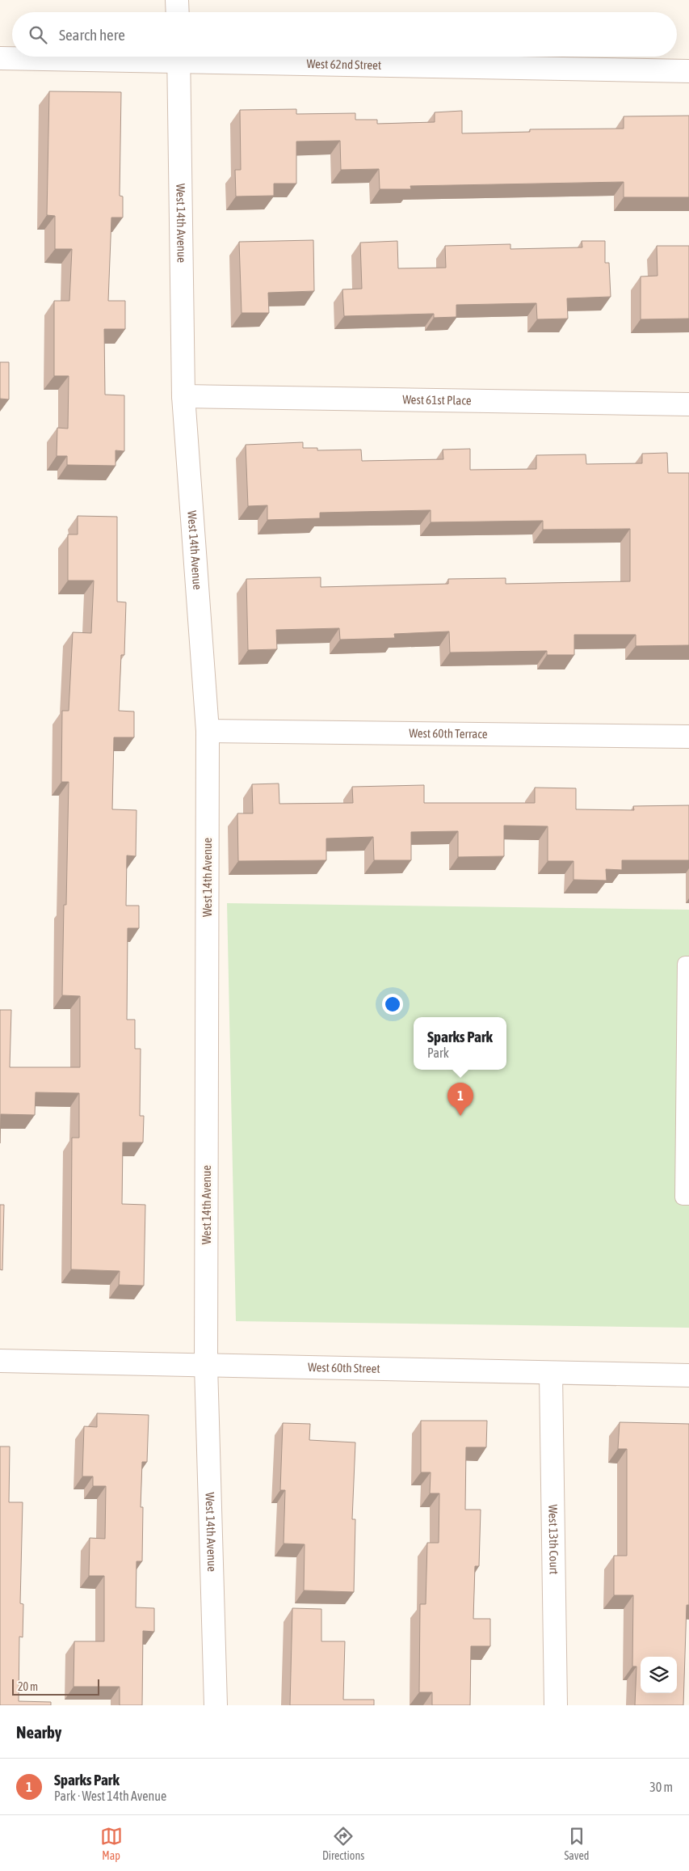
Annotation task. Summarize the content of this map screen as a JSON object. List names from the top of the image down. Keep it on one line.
{"streets":{"street":["West 62nd Street","West 14th Avenue","West 61st Place","West 60th Terrace","West 60th Street","West 13th Court"]},"crossings":[["West 14th Avenue","West 61st Place"],["West 14th Avenue","West 60th Terrace"],["West 14th Avenue","West 60th Street"],["West 60th Street","West 13th Court"]],"scale_bar":"20 m","page":{"search":"Search here","popup":["Sparks Park","Park"],"pins":"1","scale":"20 m","heading":"Nearby","list":[{"mark":"1","name":"Sparks Park","note":"Park · West 14th Avenue","value":"30 m"}],"nav":["Map","Directions","Saved"]}}
